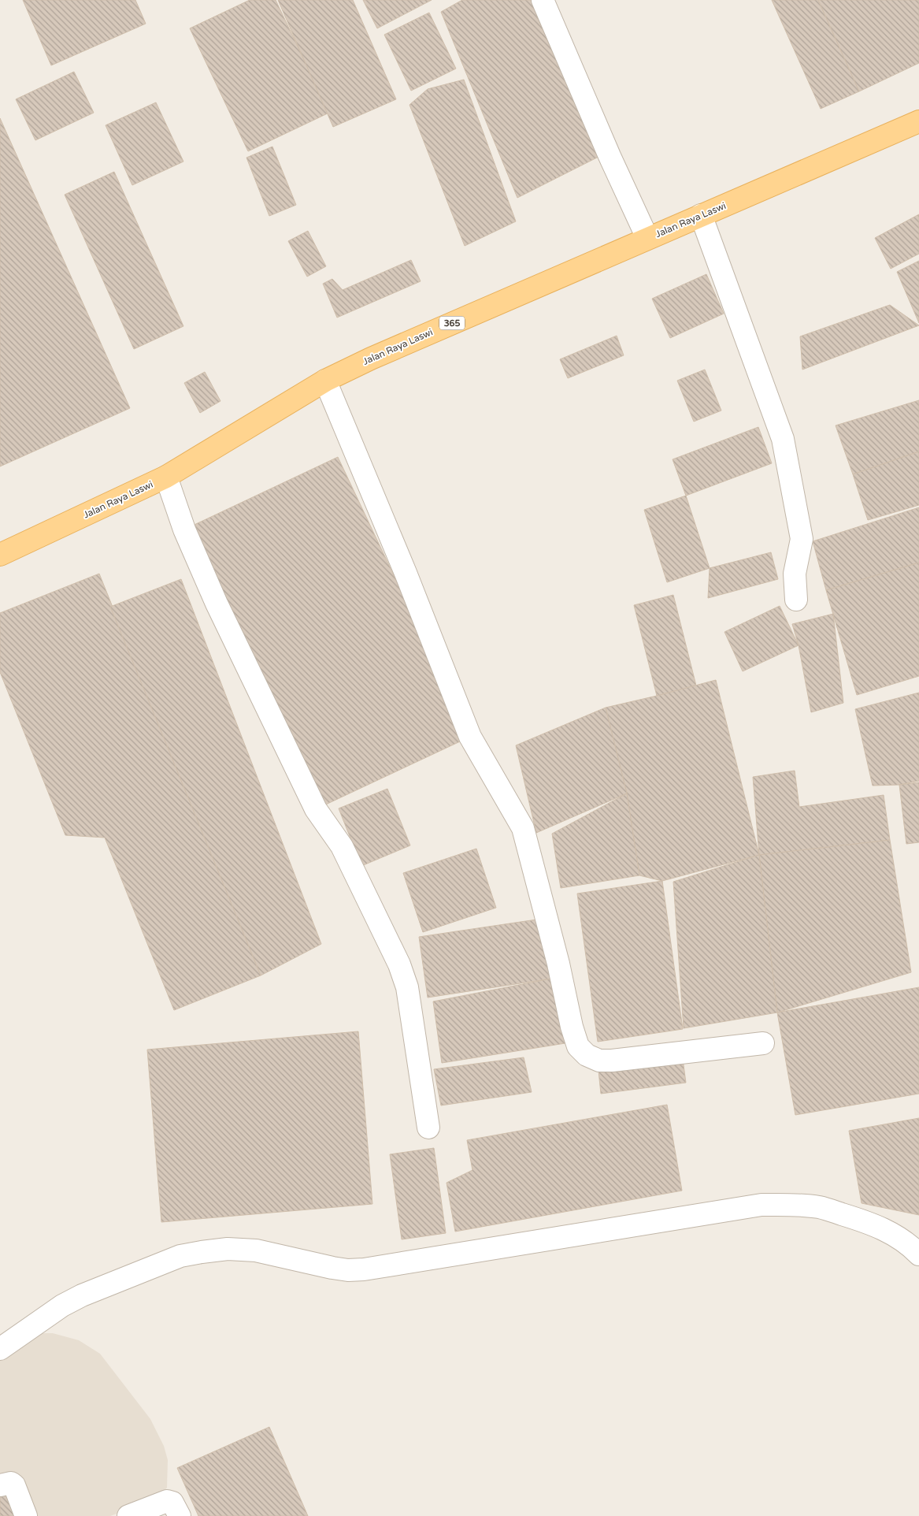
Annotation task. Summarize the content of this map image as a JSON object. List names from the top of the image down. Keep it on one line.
{"streets":{"main road":["Jalan Raya Laswi","365"]}}
